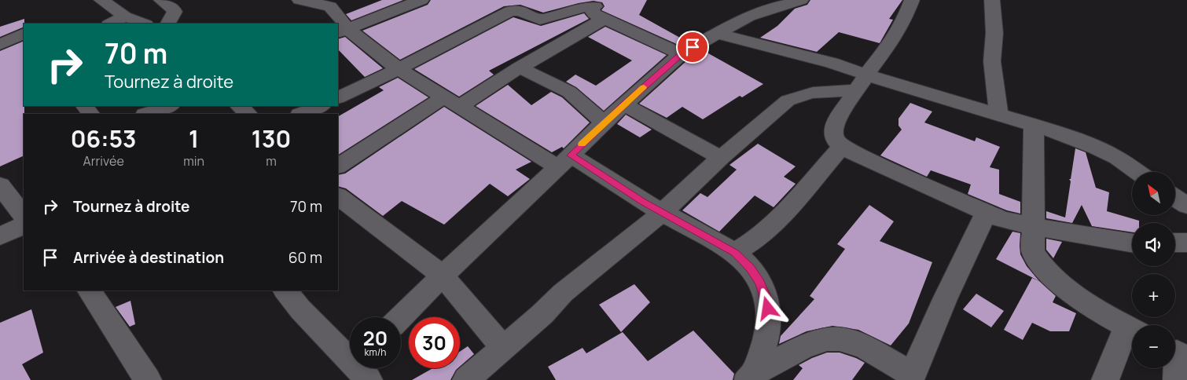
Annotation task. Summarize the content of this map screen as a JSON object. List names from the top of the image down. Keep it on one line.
{"north":"top left","page":{"turn":["70 m","Tournez à droite"],"eta":["06:53","Arrivée","1","min","130","m"],"map_buttons":["+","−"],"list":[{"name":"Tournez à droite","value":"70 m"},{"name":"Arrivée à destination","value":"60 m"}],"speed":"20 km/h","limit":"30"}}
